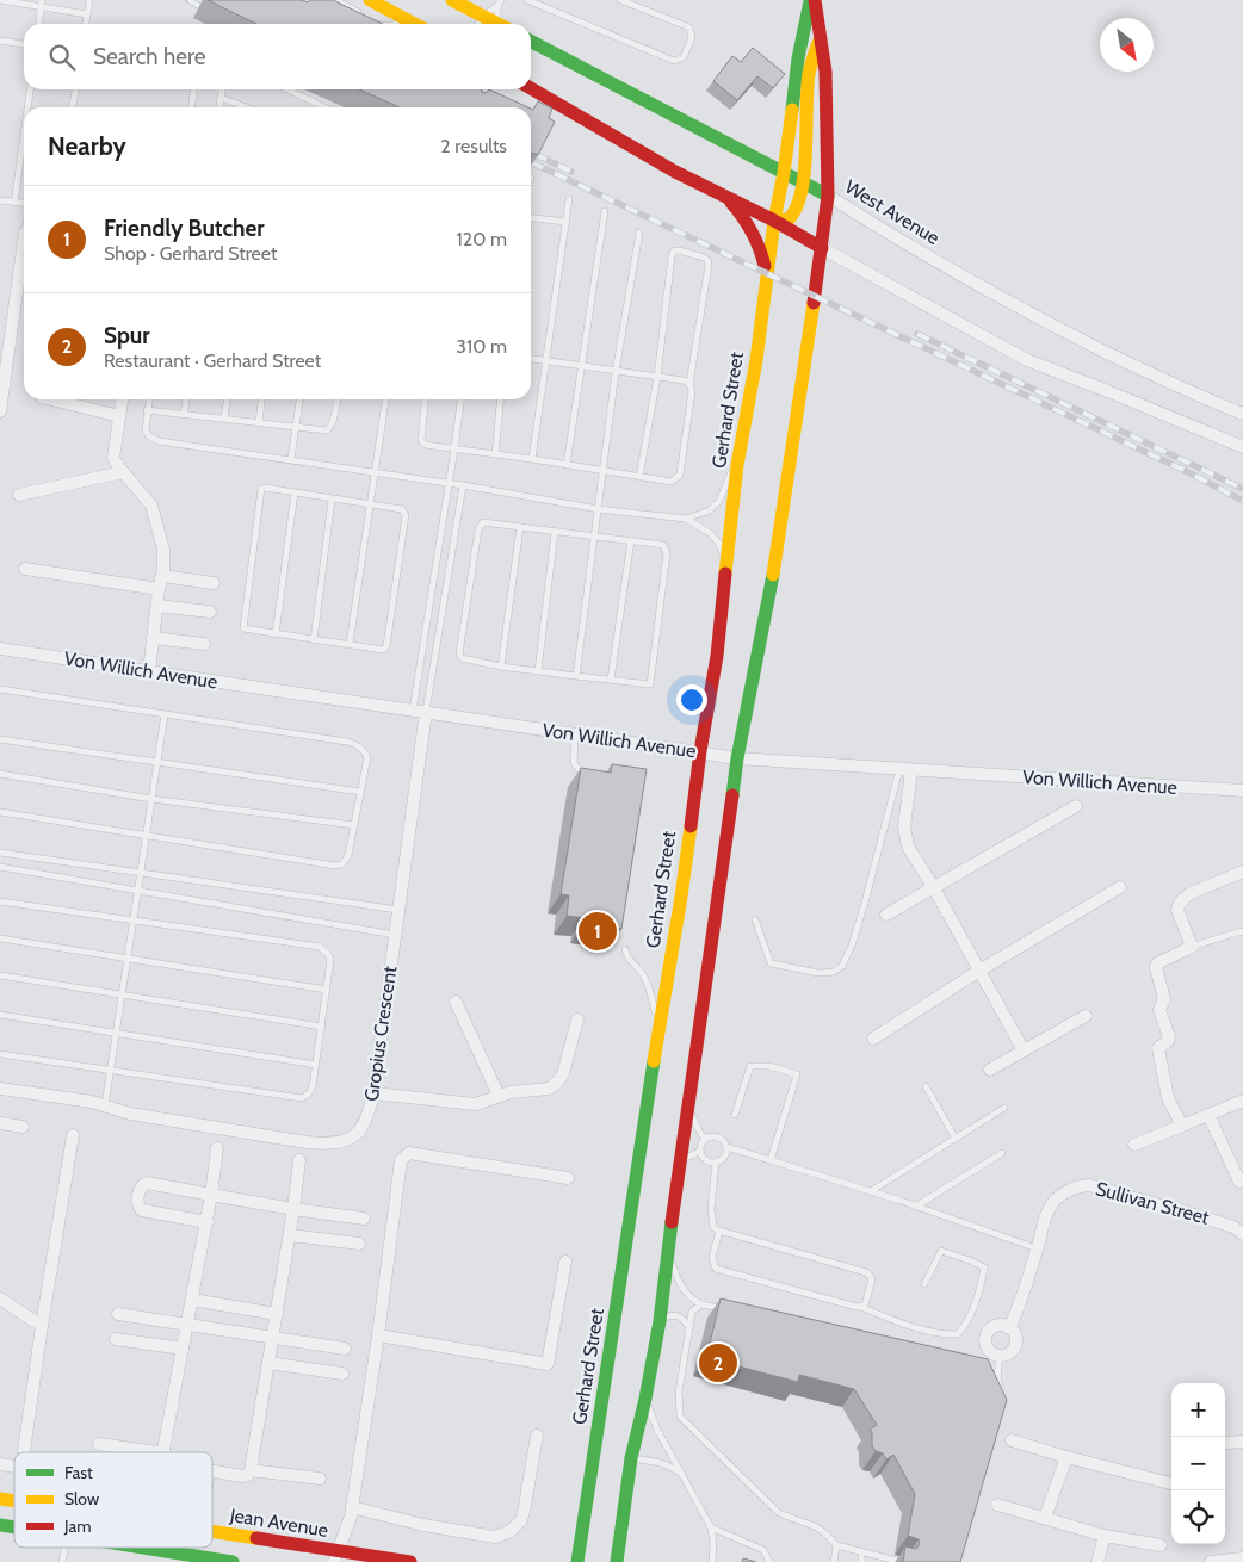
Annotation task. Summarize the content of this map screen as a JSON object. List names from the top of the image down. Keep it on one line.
{"streets":{"street":["West Avenue","Gerhard Street","Von Willich Avenue","Gropius Crescent","Sullivan Street","Jean Avenue"]},"crossings":[["West Avenue","Gerhard Street"],["Gerhard Street","Von Willich Avenue"],["Von Willich Avenue","Gropius Crescent"]],"legend":["Fast","Slow","Jam"],"north":"bottom right","page":{"search":"Search here","heading":["Nearby","2 results"],"list":[{"mark":"1","name":"Friendly Butcher","note":"Shop · Gerhard Street","value":"120 m"},{"mark":"2","name":"Spur","note":"Restaurant · Gerhard Street","value":"310 m"}],"pins":["1","2"],"map_buttons":["+","−"]}}
